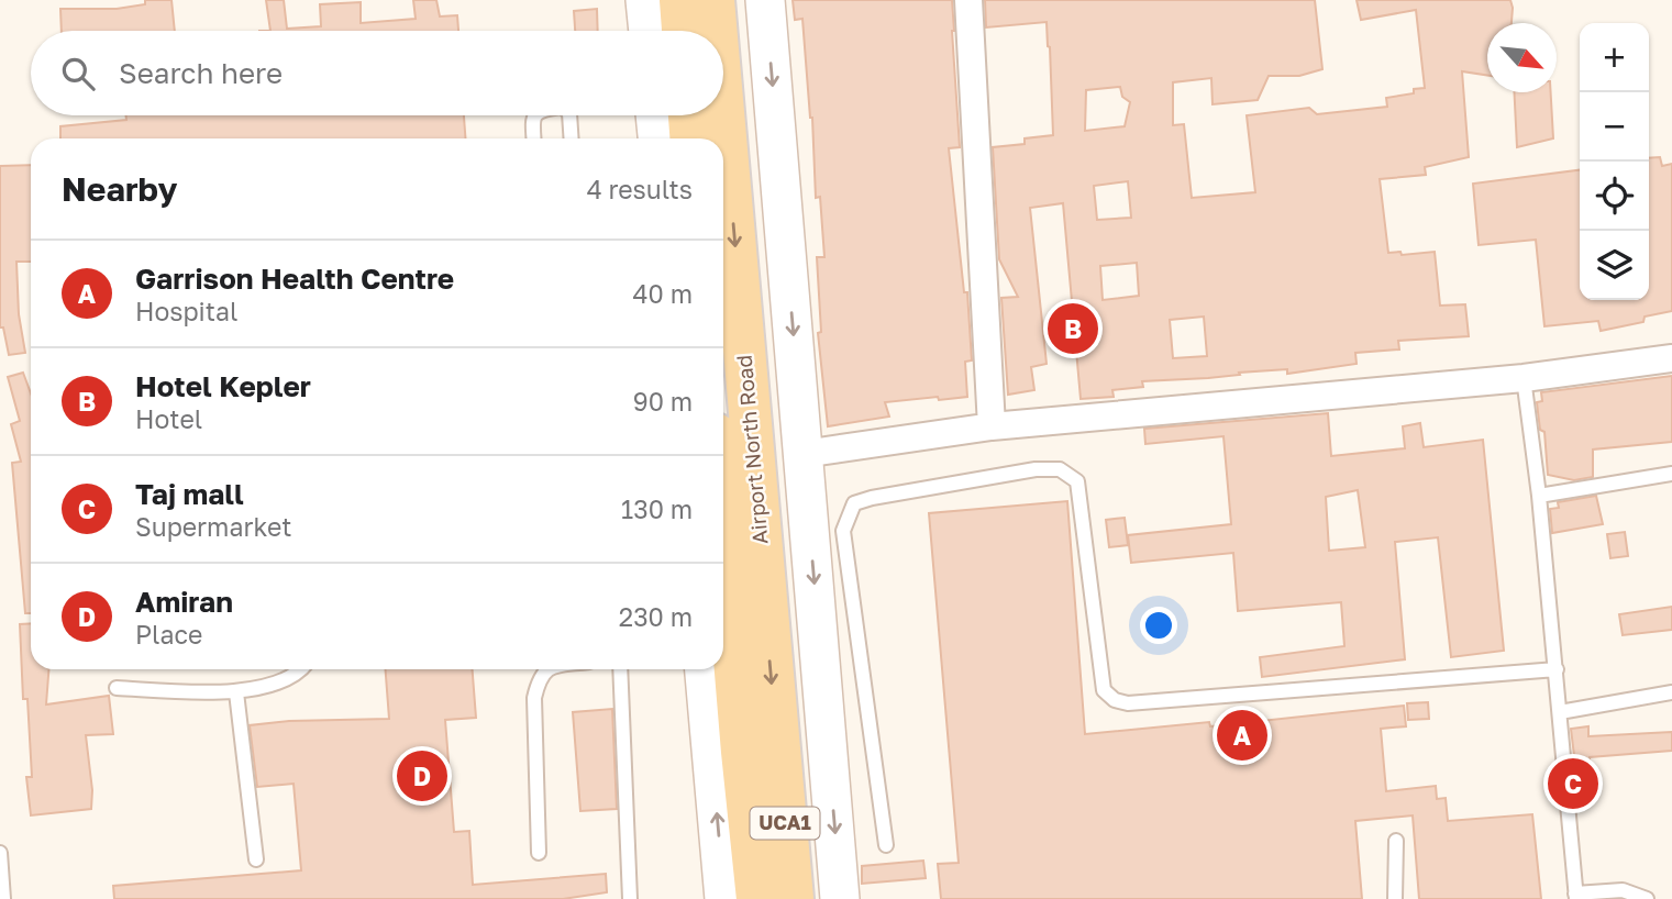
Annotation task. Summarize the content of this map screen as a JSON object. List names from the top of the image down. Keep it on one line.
{"streets":{"main road":["Airport North Road","UCA1"]},"north":"bottom right","page":{"map_buttons":["+","−"],"search":"Search here","heading":["Nearby","4 results"],"list":[{"mark":"A","name":"Garrison Health Centre","note":"Hospital","value":"40 m"},{"mark":"B","name":"Hotel Kepler","note":"Hotel","value":"90 m"},{"mark":"C","name":"Taj mall","note":"Supermarket","value":"130 m"},{"mark":"D","name":"Amiran","note":"Place","value":"230 m"}],"pins":["B","A","D","C"]}}
